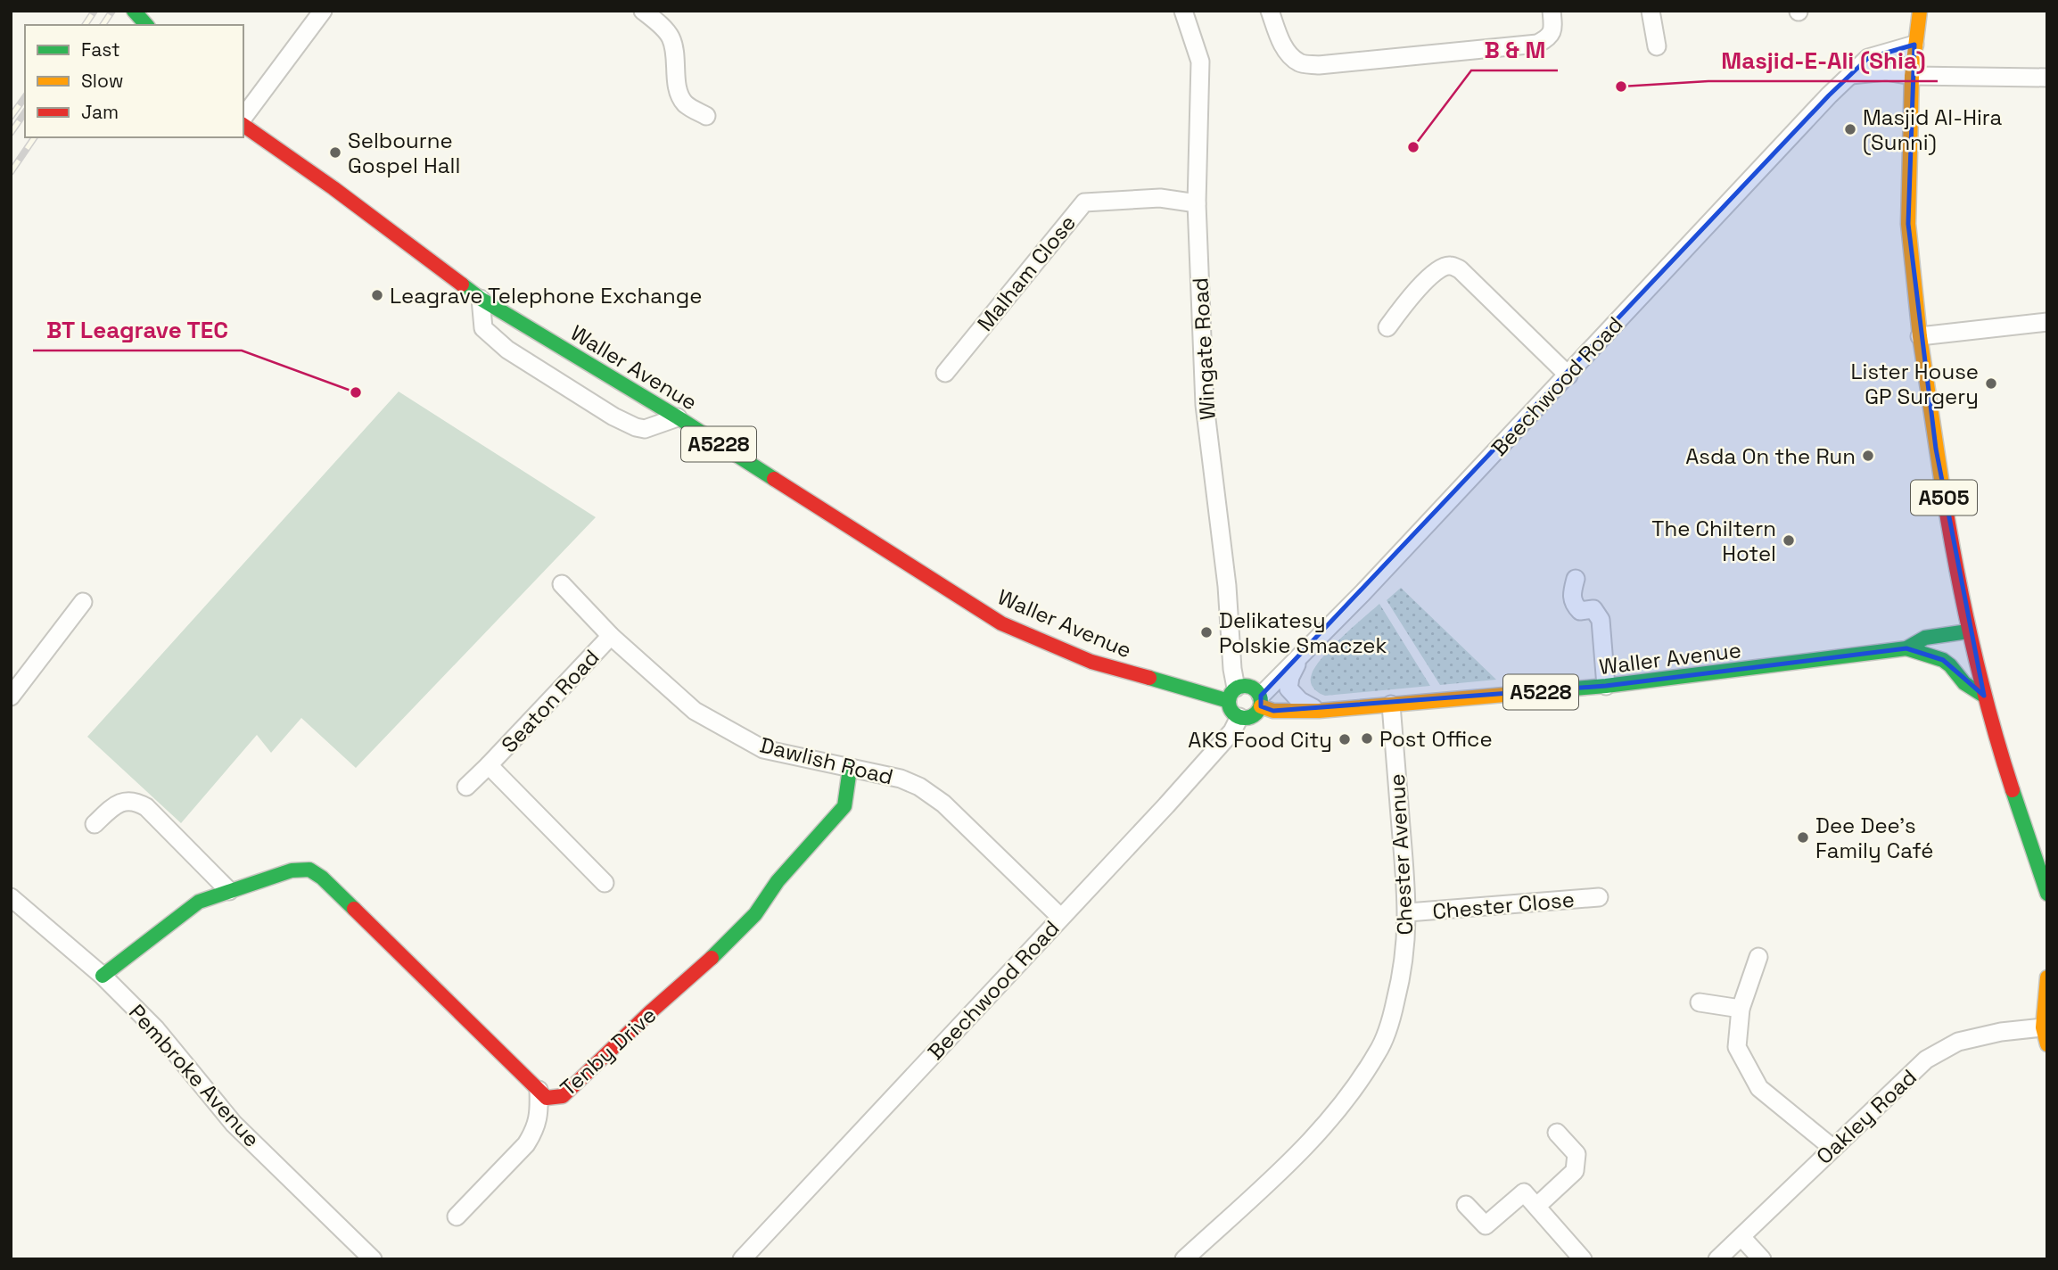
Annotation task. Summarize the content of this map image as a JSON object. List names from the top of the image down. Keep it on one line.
{"streets":{"main road":["Waller Avenue","A5228","A505","Tenby Drive"],"street":["Malham Close","Wingate Road","Beechwood Road","Seaton Road","Dawlish Road","Chester Avenue","Chester Close","Pembroke Avenue","Oakley Road"]},"crossings":[["Malham Close","Wingate Road"],["Wingate Road","Waller Avenue"],["Wingate Road","Beechwood Road"],["Wingate Road","A5228"],["Waller Avenue","Beechwood Road"],["Waller Avenue","A5228"],["Waller Avenue","A505"],["Waller Avenue","Chester Avenue"],["Beechwood Road","A5228"],["Beechwood Road","A505"],["Beechwood Road","Dawlish Road"],["Seaton Road","Dawlish Road"],["Dawlish Road","Tenby Drive"],["Chester Avenue","Chester Close"],["Tenby Drive","Pembroke Avenue"]],"places":["Masjid-E-Ali (Shia)","Masjid Al-Hira (Sunni)","B & M","Selbourne Gospel Hall","Leagrave Telephone Exchange","Lister House GP Surgery","BT Leagrave TEC","Asda On the Run","The Chiltern Hotel","Delikatesy Polskie Smaczek","Post Office","AKS Food City","Dee Dee's Family Café"],"legend":["Fast","Slow","Jam"]}
